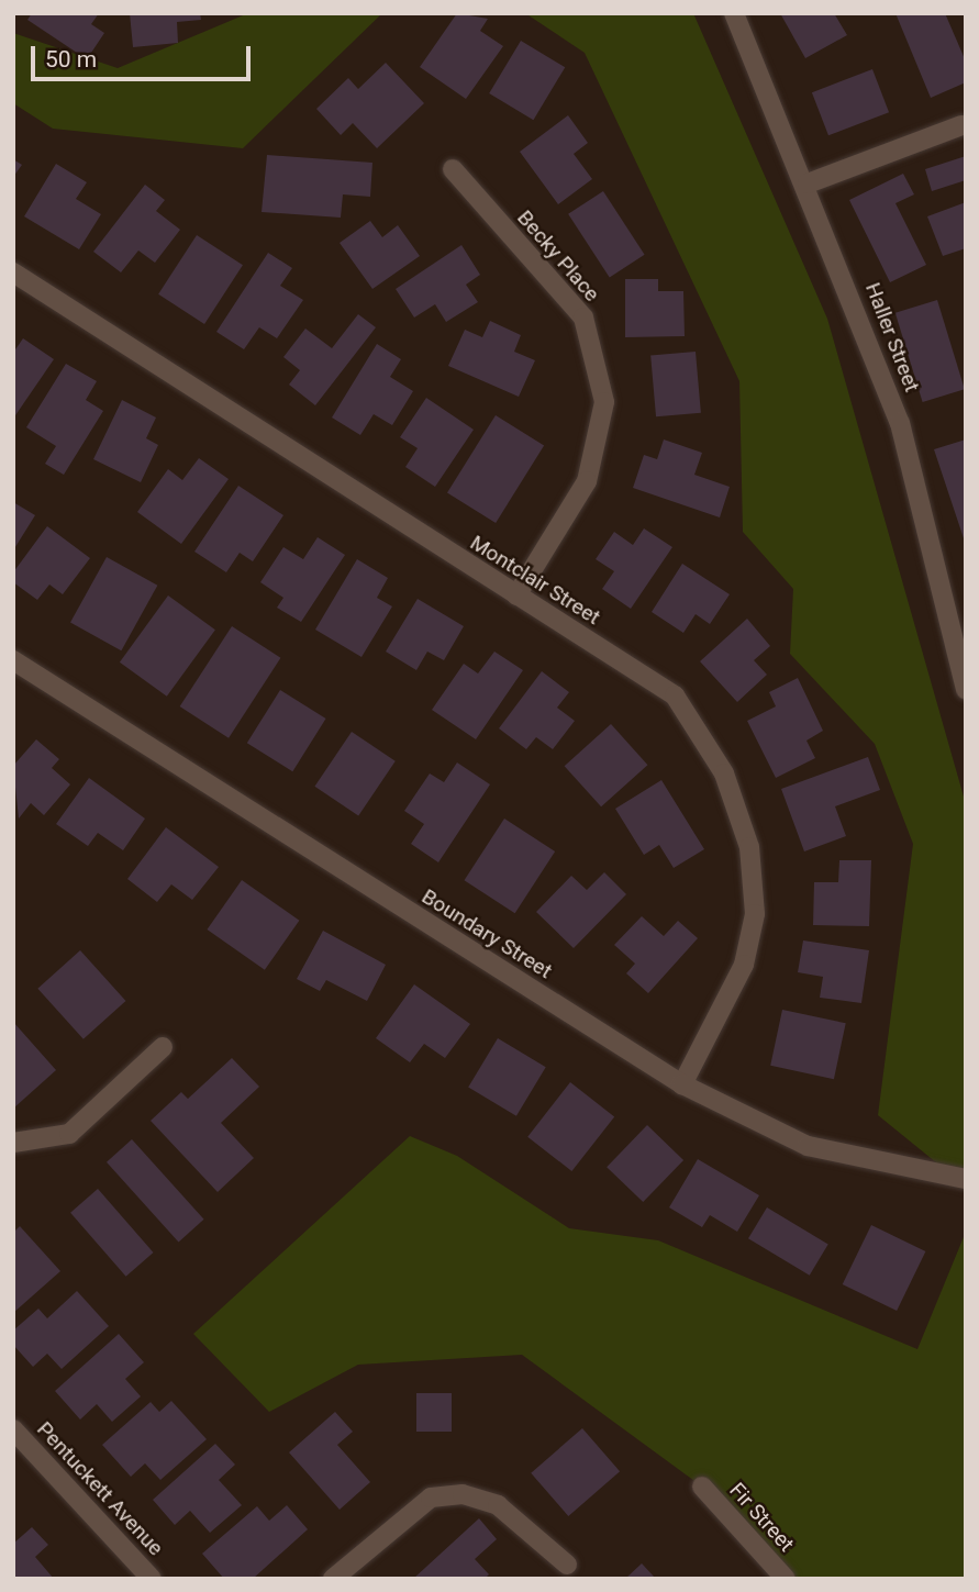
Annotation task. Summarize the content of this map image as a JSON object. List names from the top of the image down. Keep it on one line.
{"streets":{"street":["Becky Place","Haller Street","Montclair Street","Boundary Street","Pentuckett Avenue","Fir Street"]},"crossings":[["Becky Place","Montclair Street"],["Montclair Street","Boundary Street"]],"scale_bar":"50 m"}
